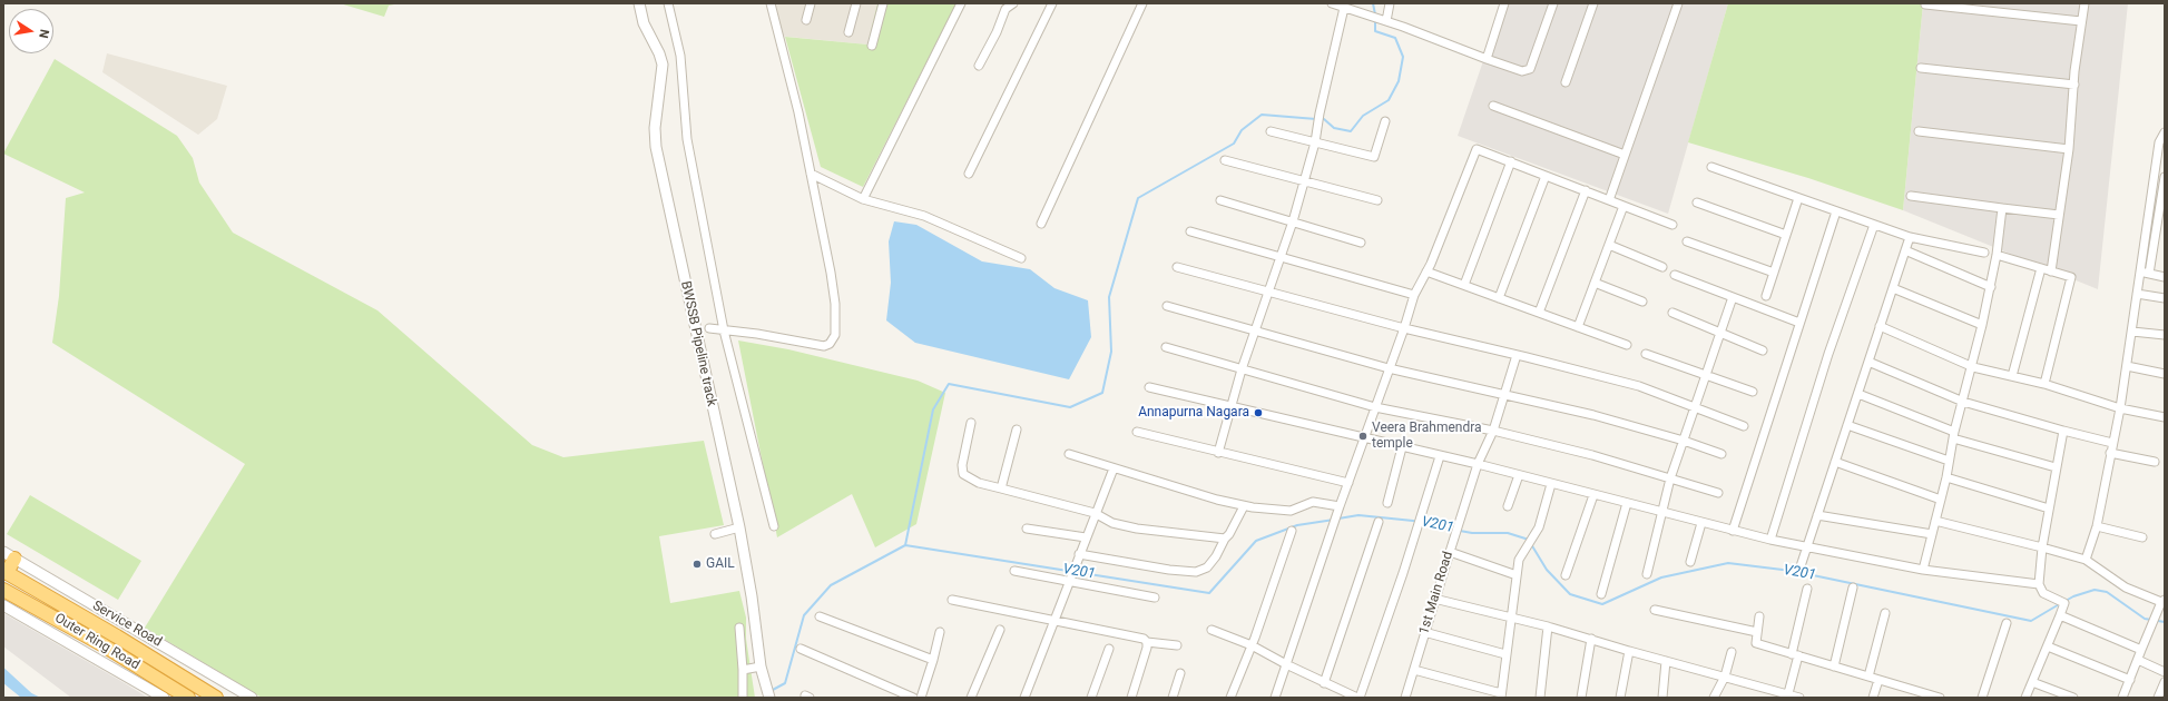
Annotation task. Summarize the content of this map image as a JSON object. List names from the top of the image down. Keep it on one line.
{"streets":{"highway":["Outer Ring Road"],"street":["BWSSB Pipeline track","1st Main Road","Service Road"]},"water":["V201"],"places":["Annapurna Nagara","Veera Brahmendra temple","GAIL"],"north":"right"}
